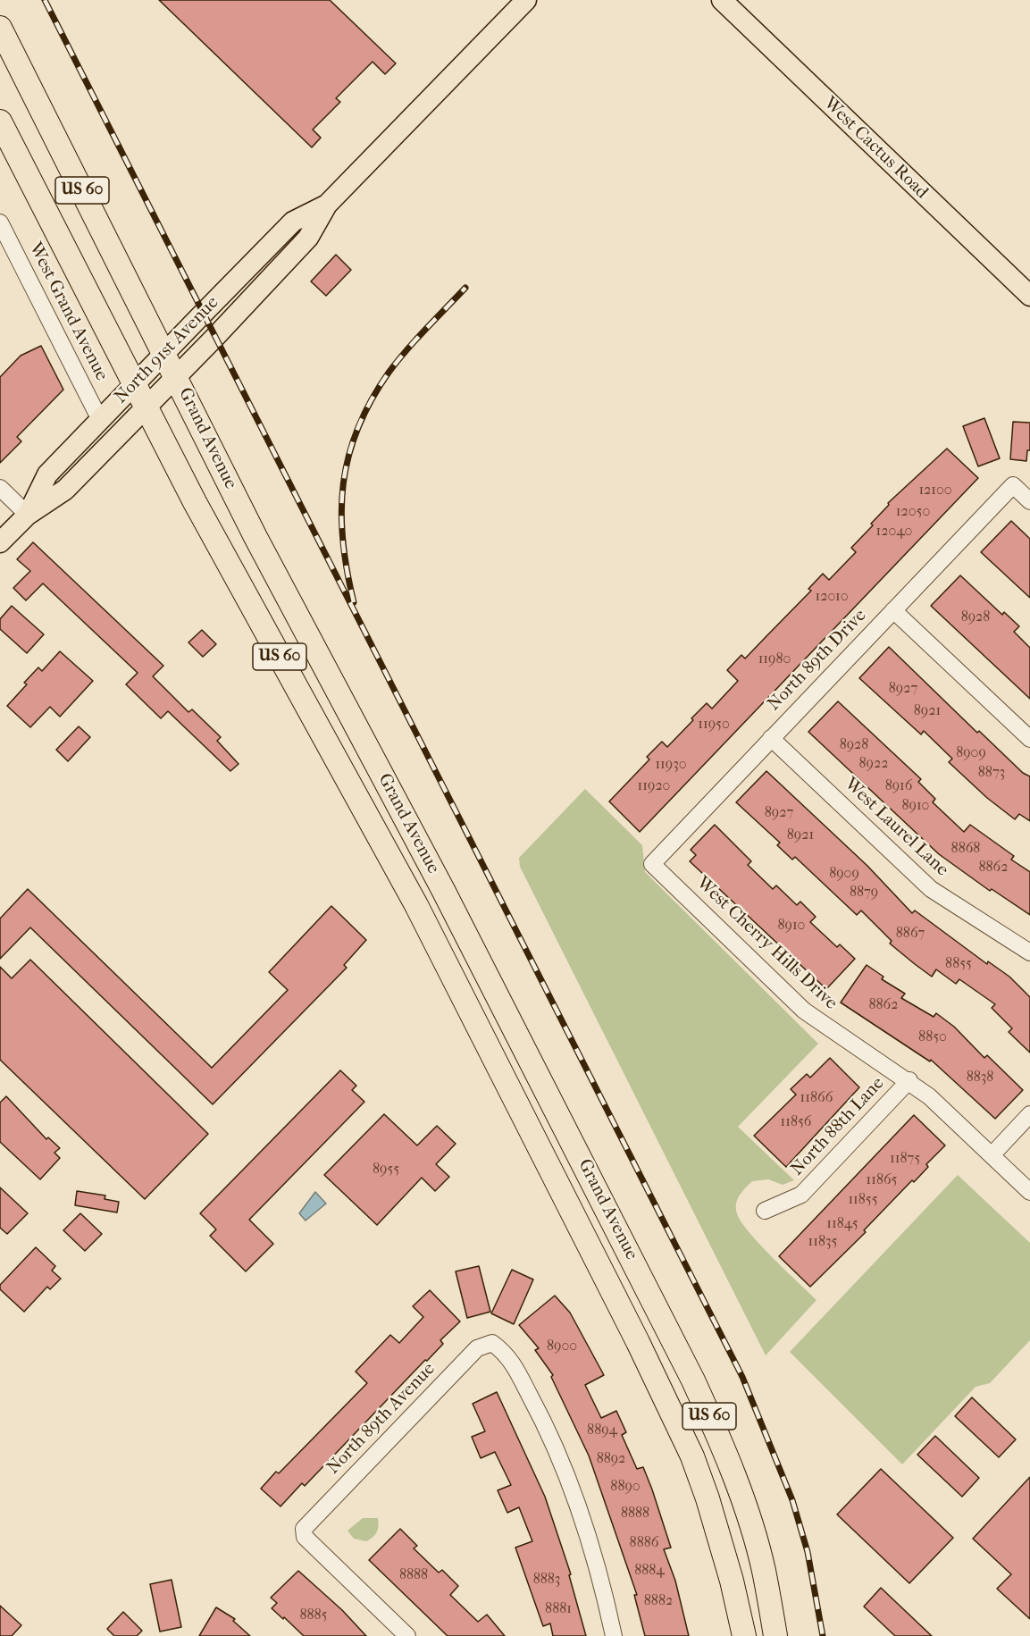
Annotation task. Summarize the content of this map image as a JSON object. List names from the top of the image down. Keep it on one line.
{"streets":{"highway":["US 60","Grand Avenue"],"main road":["West Cactus Road","North 91st Avenue"],"street":["West Grand Avenue","North 89th Drive","West Laurel Lane","West Cherry Hills Drive","North 88th Lane","North 89th Avenue"]},"crossings":[["West Grand Avenue","North 91st Avenue"],["North 91st Avenue","Grand Avenue"],["North 89th Drive","West Laurel Lane"],["North 89th Drive","West Cherry Hills Drive"],["West Cherry Hills Drive","North 88th Lane"]],"house_numbers":["12100","12050","12040","12010","8928","11980","8927","8921","11950","8928","8909","8922","11930","8873","11920","8916","8910","8927","8921","8868","8862","8909","8879","8910","8867","8855","8862","8850","8838","11866","11856","11875","8955","11865","11855","11845","11835","8900","8894","8892","8890","8888","8886","8884","8888","8883","8882","8881","8885"]}
